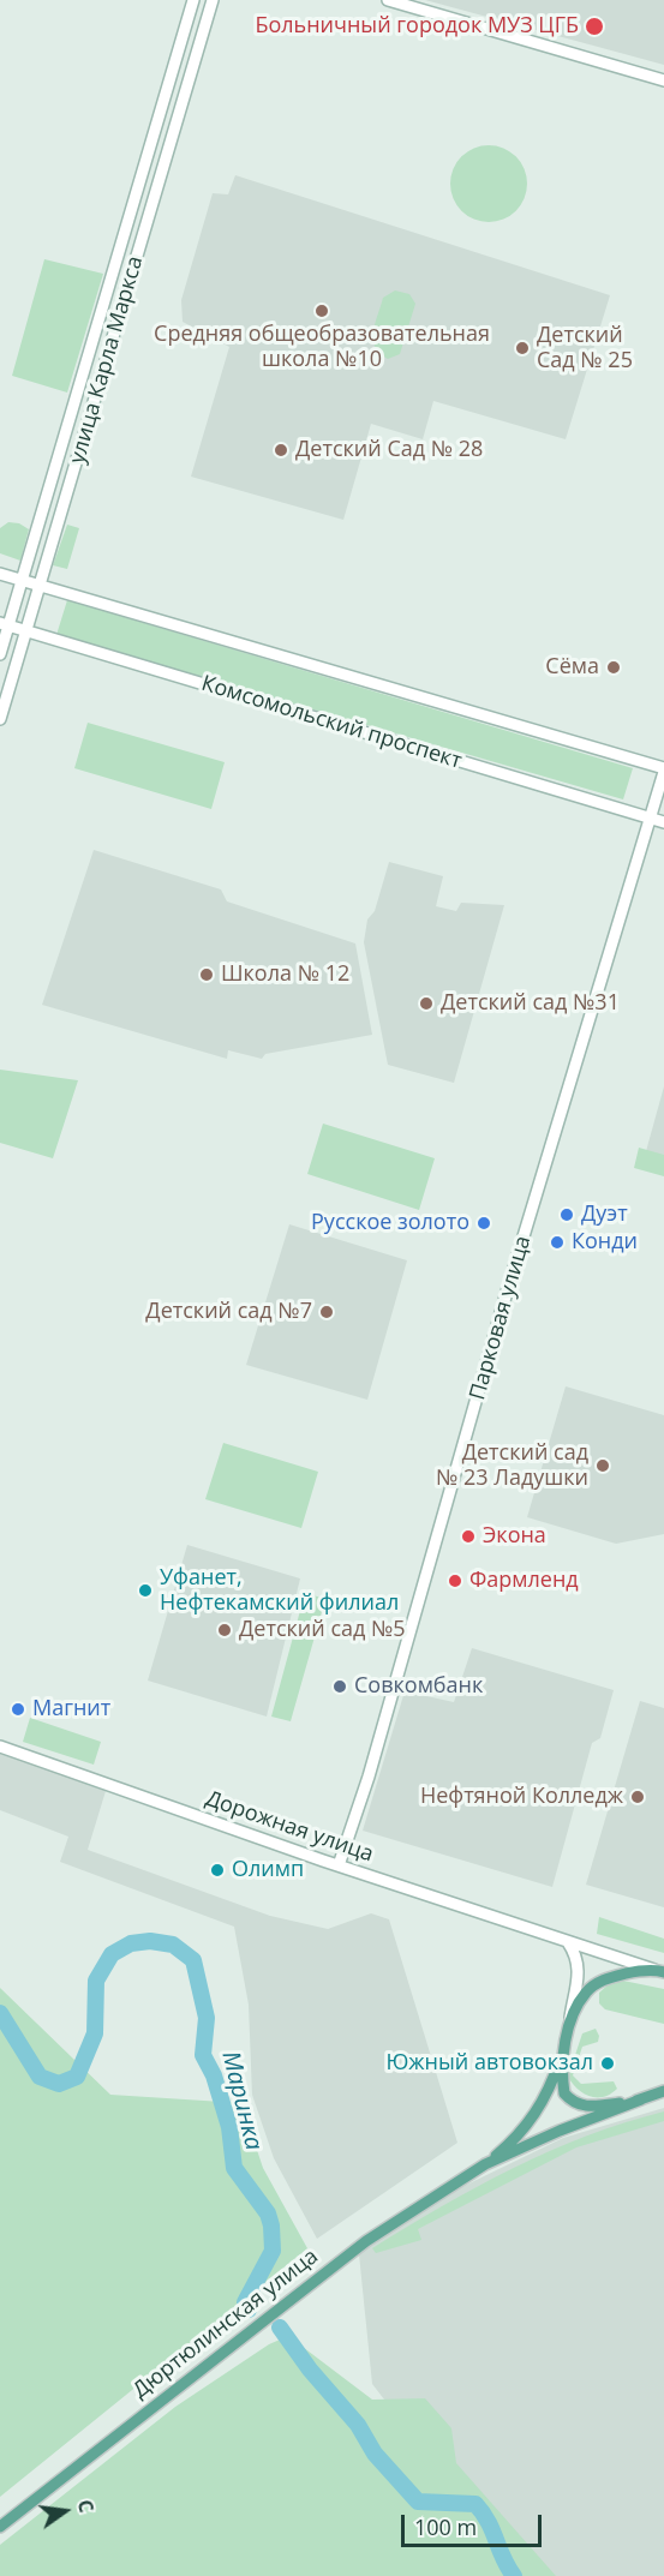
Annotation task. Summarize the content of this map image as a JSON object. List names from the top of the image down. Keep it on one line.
{"streets":{"main road":["улица Карла Маркса","Комсомольский проспект","Парковая улица","Дорожная улица","Дюртюлинская улица"]},"crossings":[["улица Карла Маркса","Комсомольский проспект"],["Комсомольский проспект","Парковая улица"],["Парковая улица","Дорожная улица"]],"water":["Маринка"],"places":["Больничный городок МУЗ ЦГБ","Средняя общеобразовательная школа №10","Детский Сад № 25","Детский Сад № 28","Сёма","Школа № 12","Детский сад №31","Дуэт","Русское золото","Конди","Детский сад №7","Детский сад № 23 Ладушки","Экона","Фармленд","Уфанет, Нефтекамский филиал","Детский сад №5","Совкомбанк","Магнит","Нефтяной Колледж","Олимп","Южный автовокзал"],"scale_bar":"100 m","north":"right"}
